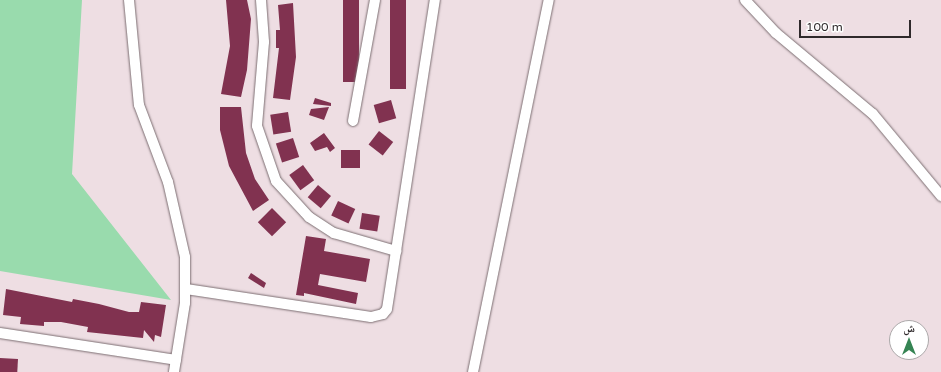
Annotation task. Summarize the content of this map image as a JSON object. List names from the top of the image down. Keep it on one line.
{"scale_bar":"100 m","north":"top"}
